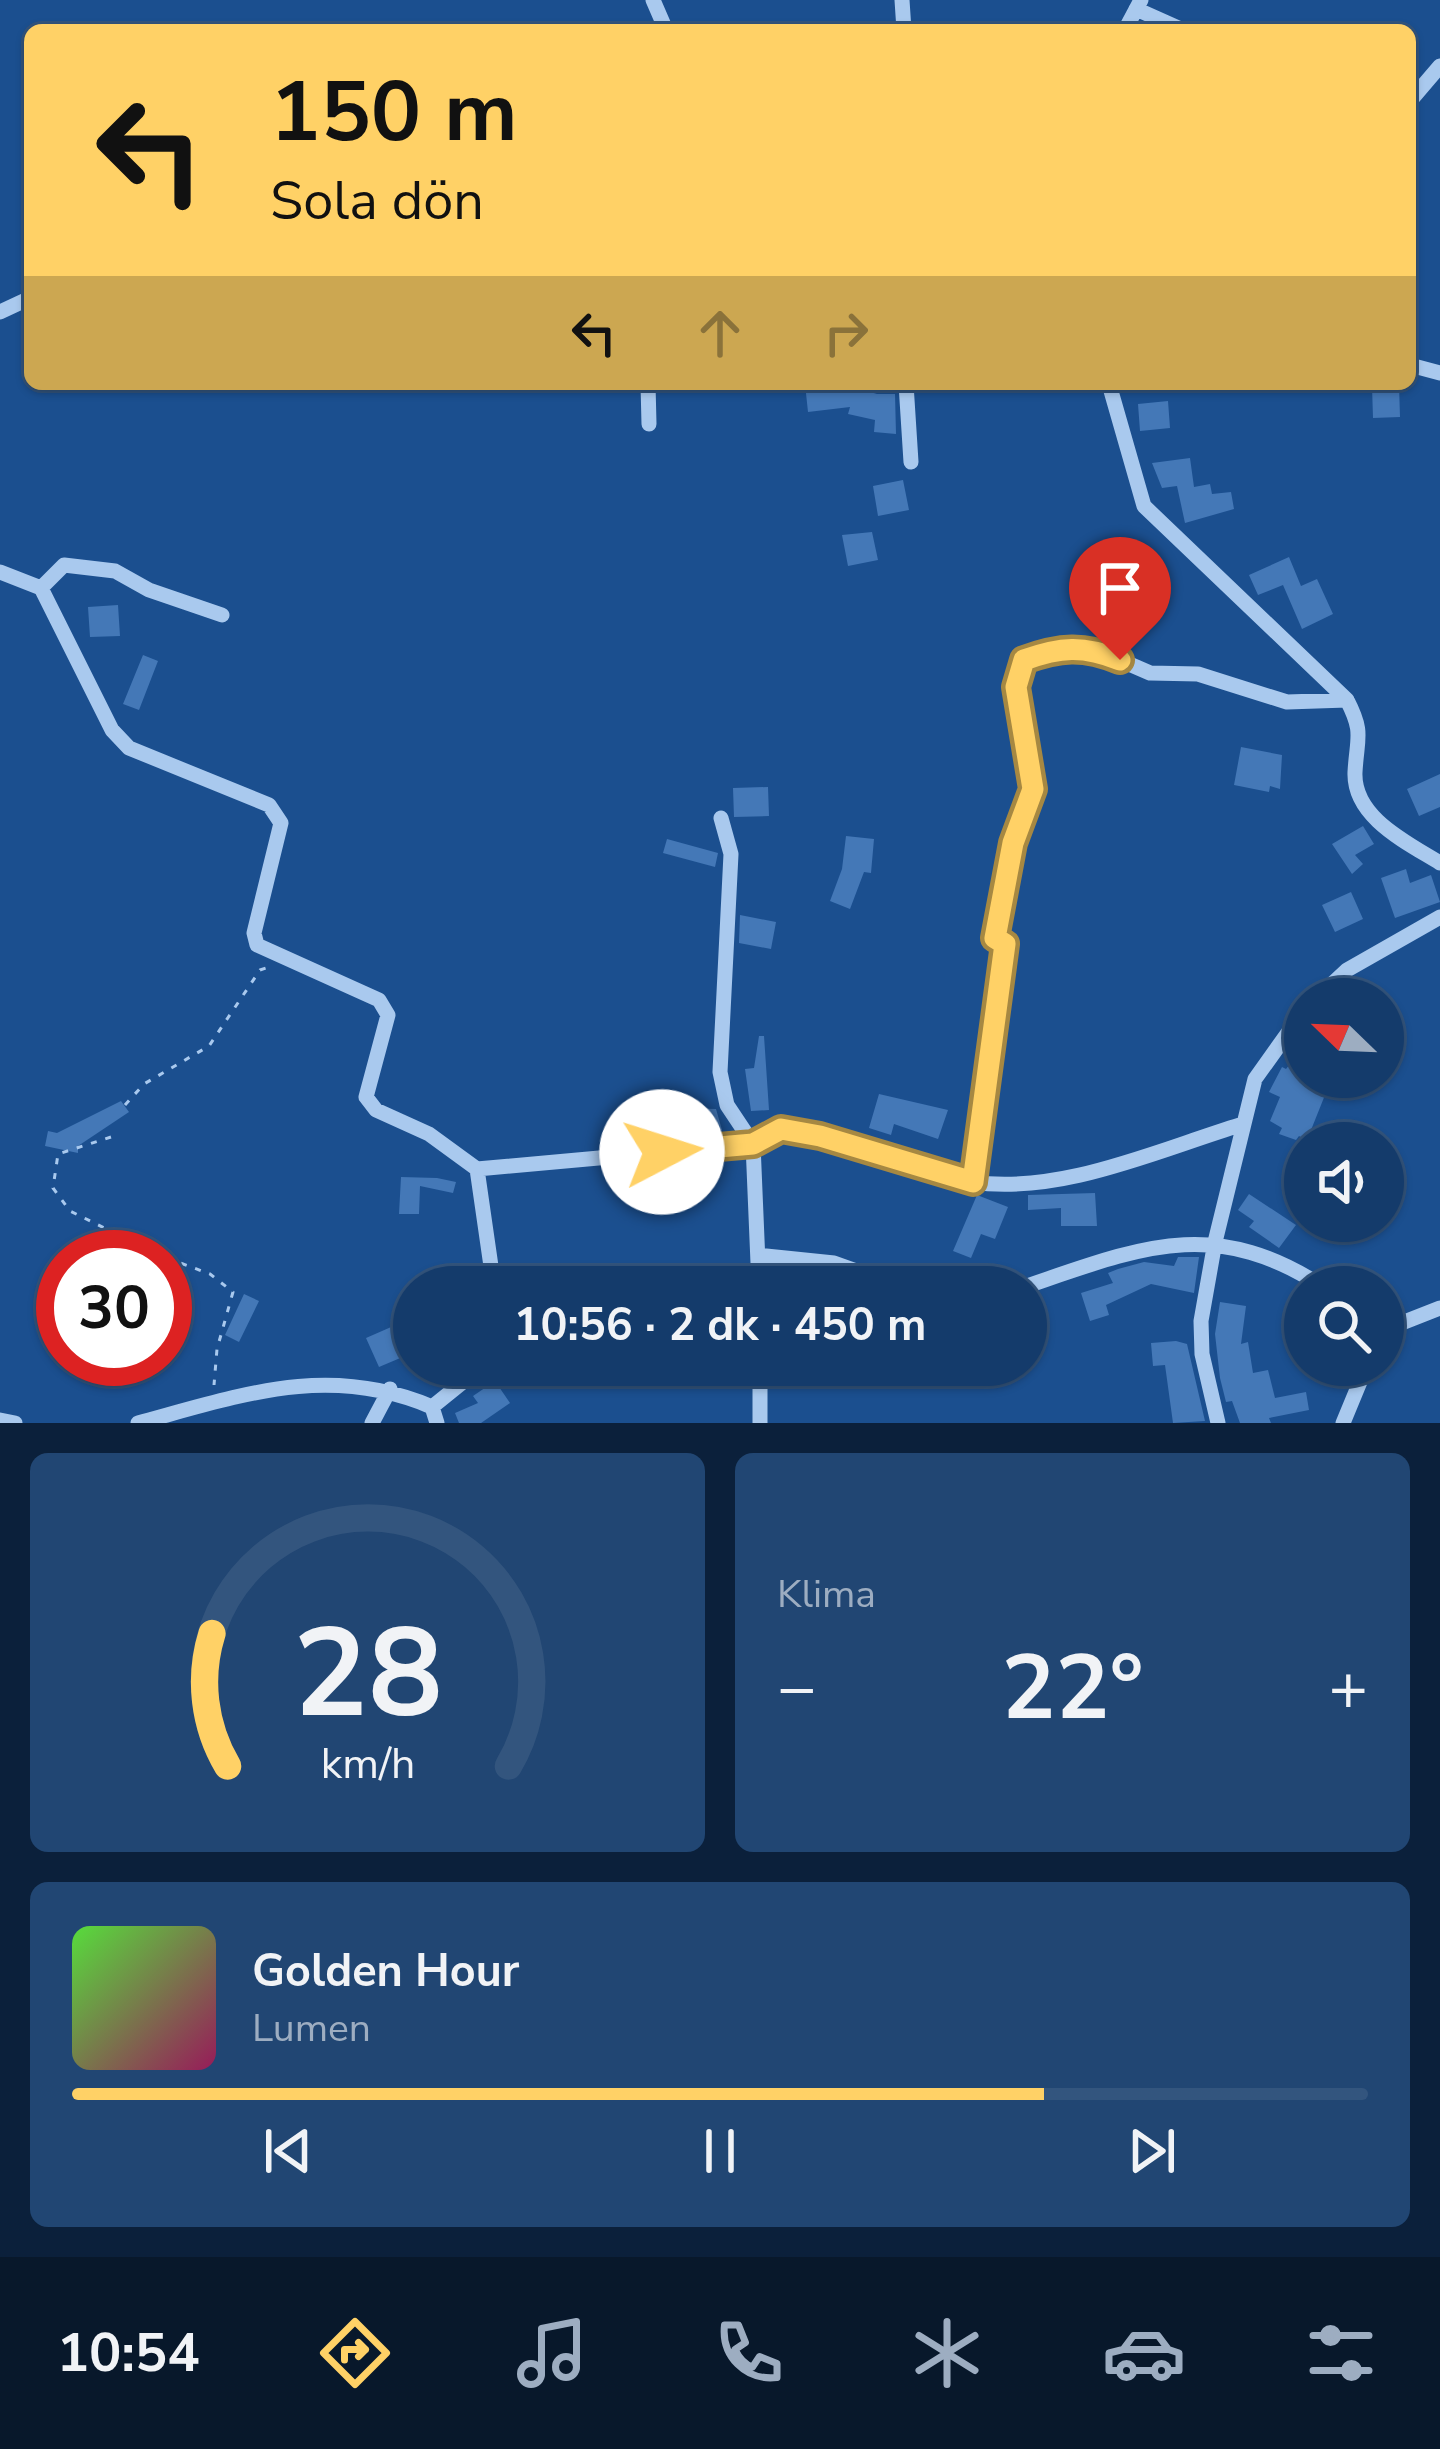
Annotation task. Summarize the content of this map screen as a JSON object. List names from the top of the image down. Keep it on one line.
{"north":"top left","page":{"turn":["150 m","Sola dön"],"limit":"30","trip":"10:56 · 2 dk · 450 m","tile":"Klima","heat":["−","22°","+"],"song":["Golden Hour","Lumen"],"tabs":"10:54","gauge":["28","km/h"]}}
